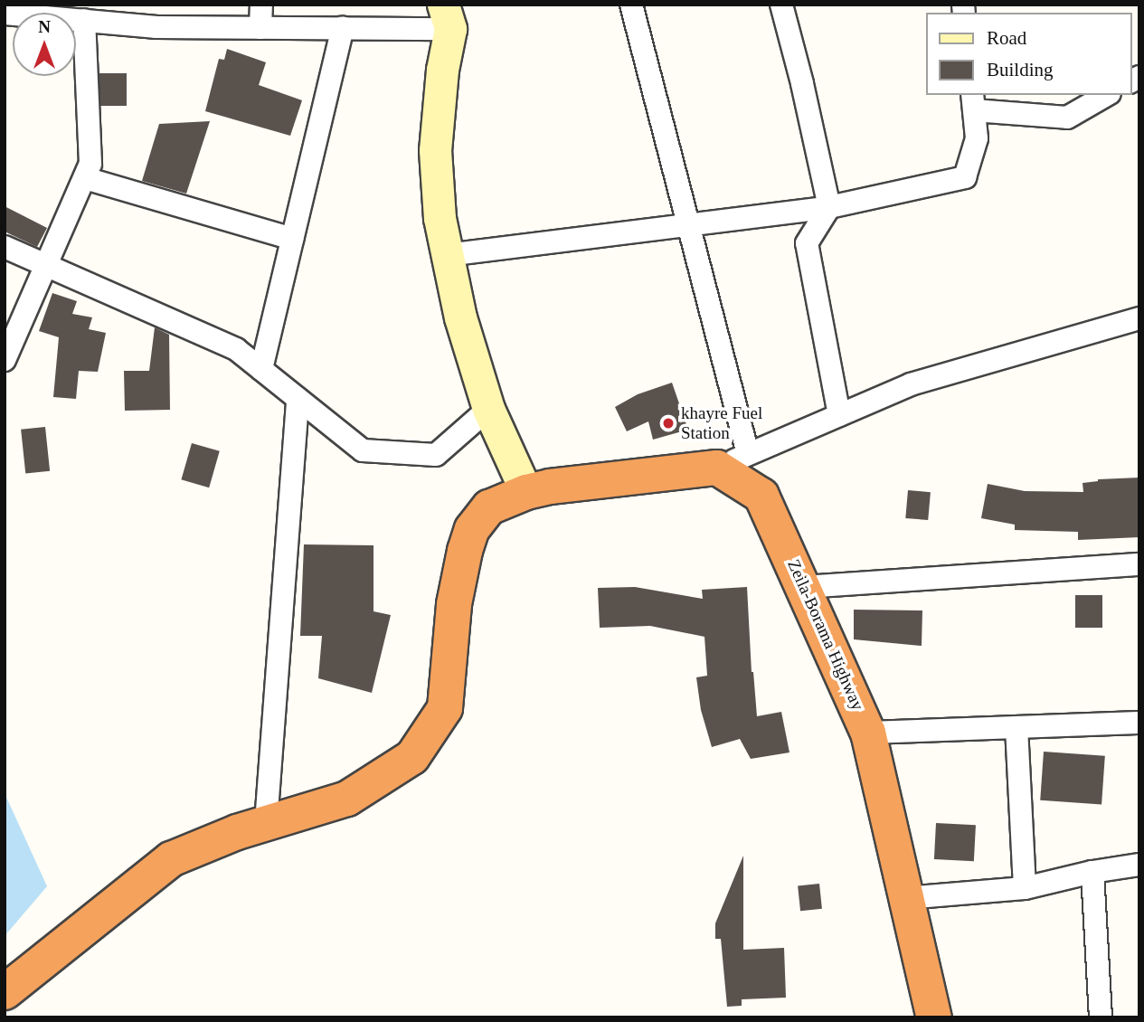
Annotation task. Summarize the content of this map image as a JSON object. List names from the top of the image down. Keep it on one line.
{"streets":{"highway":["Zeila-Borama Highway"]},"places":["khayre Fuel Station"],"legend":["Road","Building"],"north":"top"}
